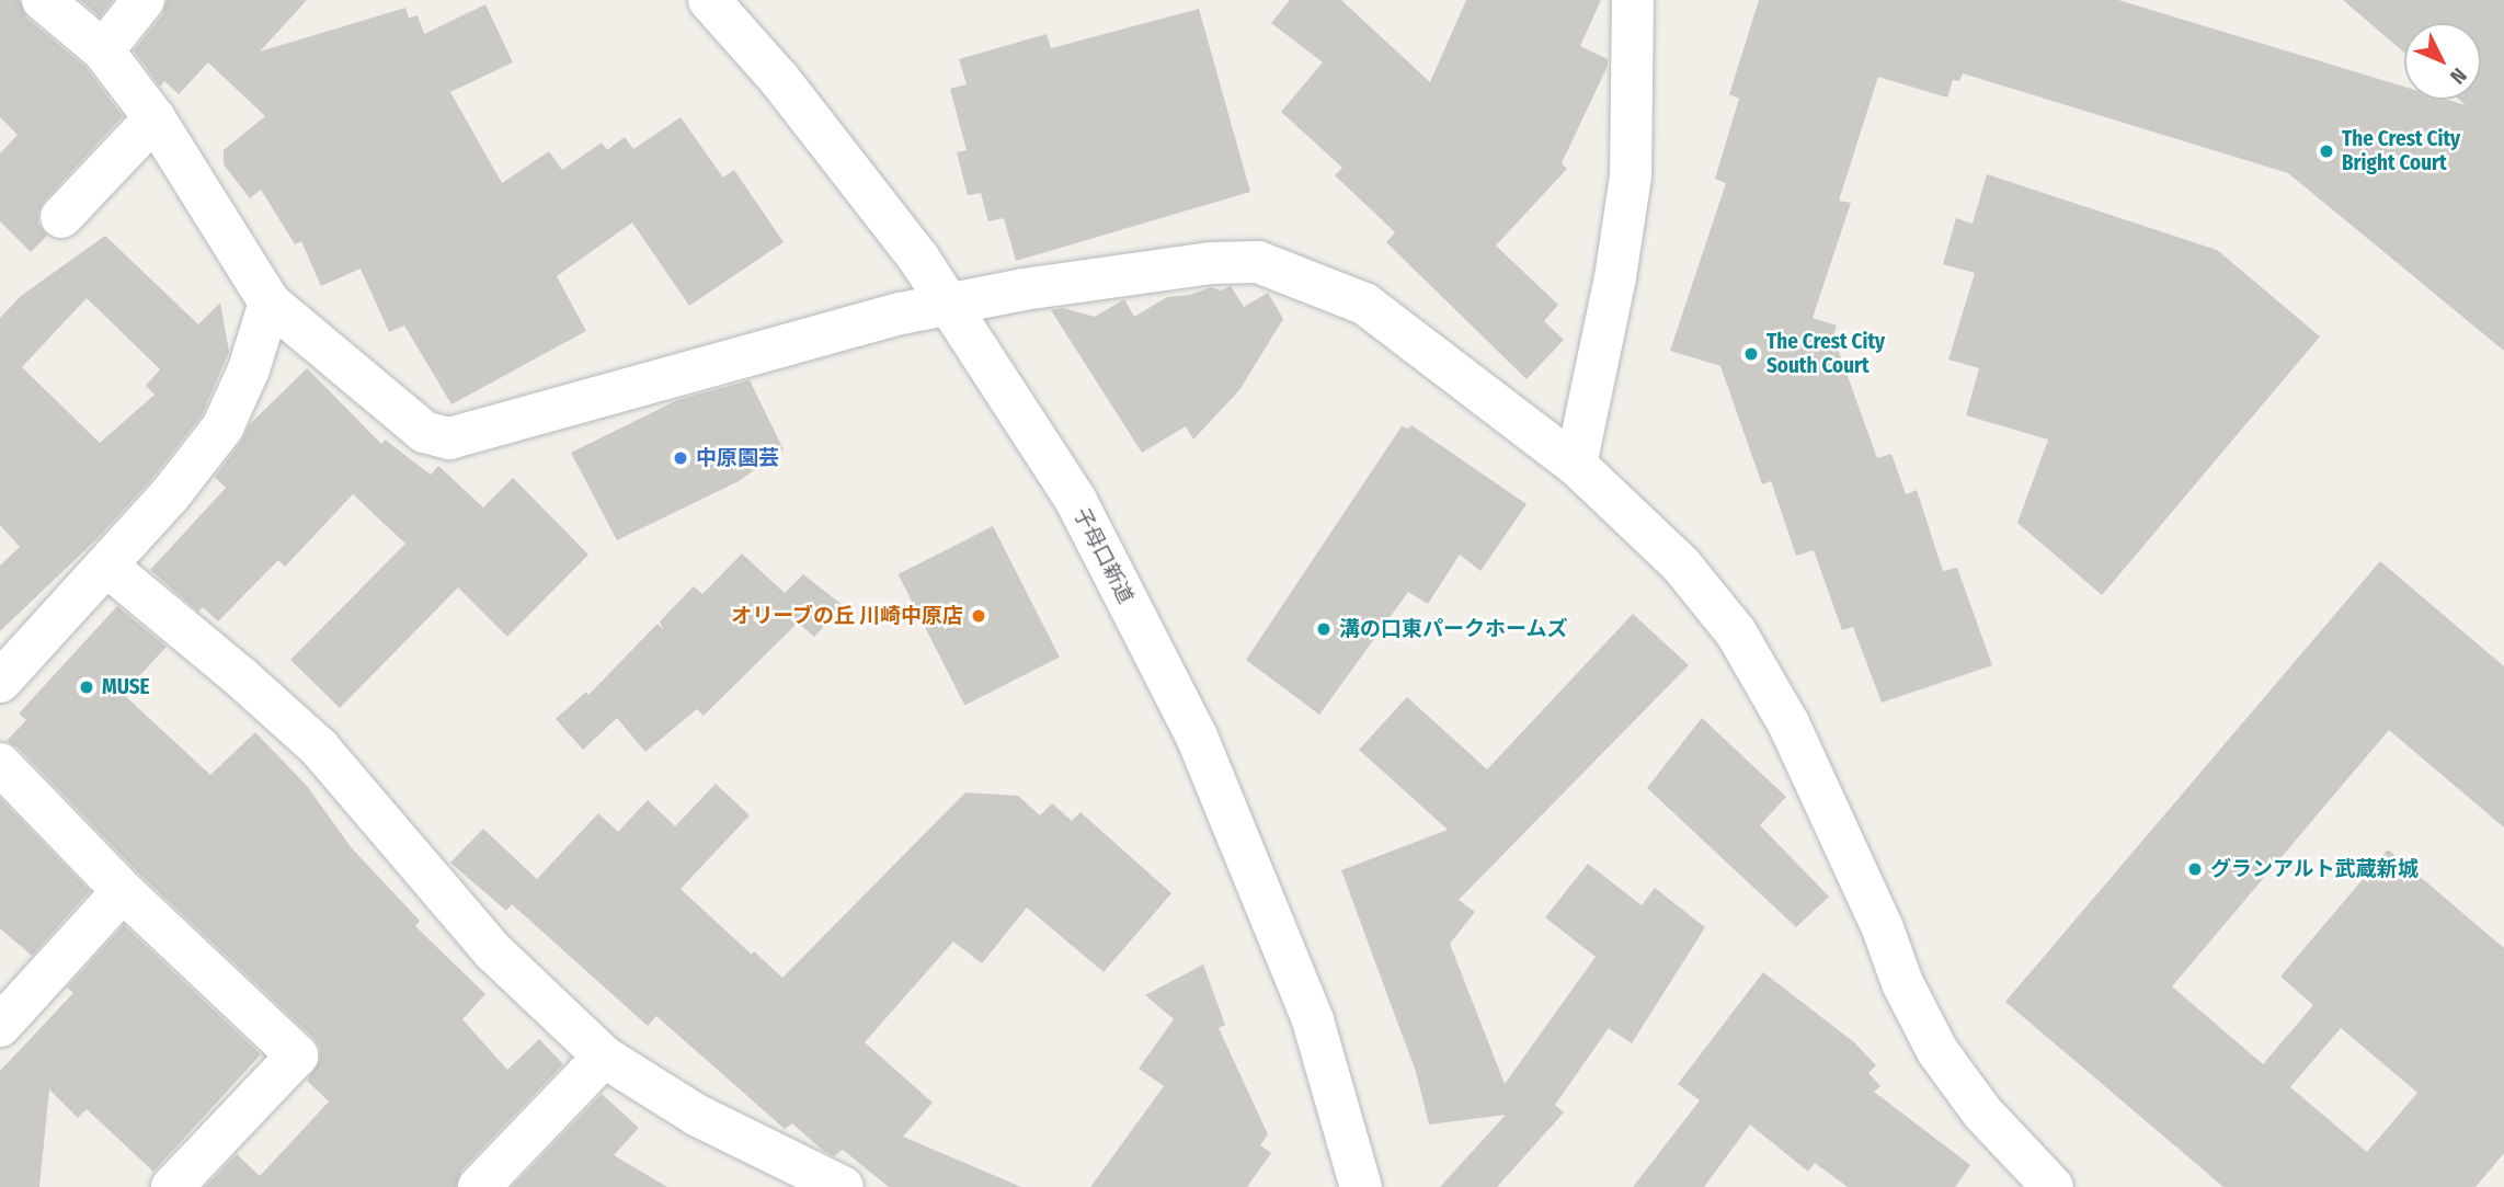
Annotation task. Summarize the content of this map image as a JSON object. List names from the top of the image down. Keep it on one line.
{"streets":{"street":["子母口新道"]},"places":["The Crest City Bright Court","The Crest City South Court","中原園芸","オリーブの丘 川崎中原店","溝の口東パークホームズ","MUSE","グランアルト武蔵新城"],"north":"bottom right"}
